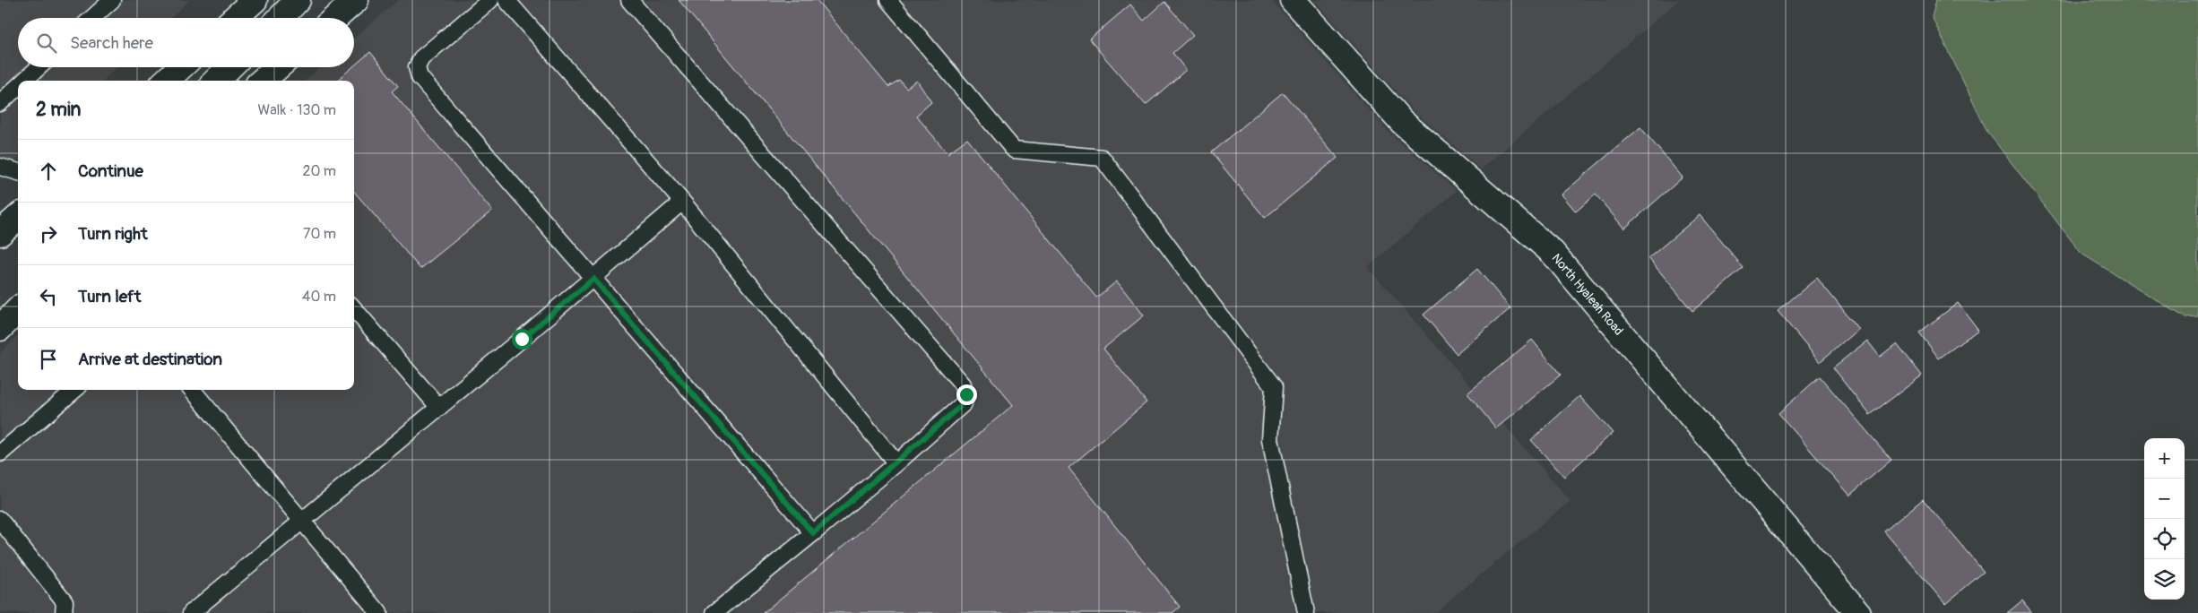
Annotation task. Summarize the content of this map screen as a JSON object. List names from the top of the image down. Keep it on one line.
{"streets":{"street":["North Hyaleah Road"]},"page":{"search":"Search here","heading":["2 min","Walk · 130 m"],"list":[["Continue","20 m"],["Turn right","70 m"],["Turn left","40 m"],"Arrive at destination"],"map_buttons":["+","−"]}}
